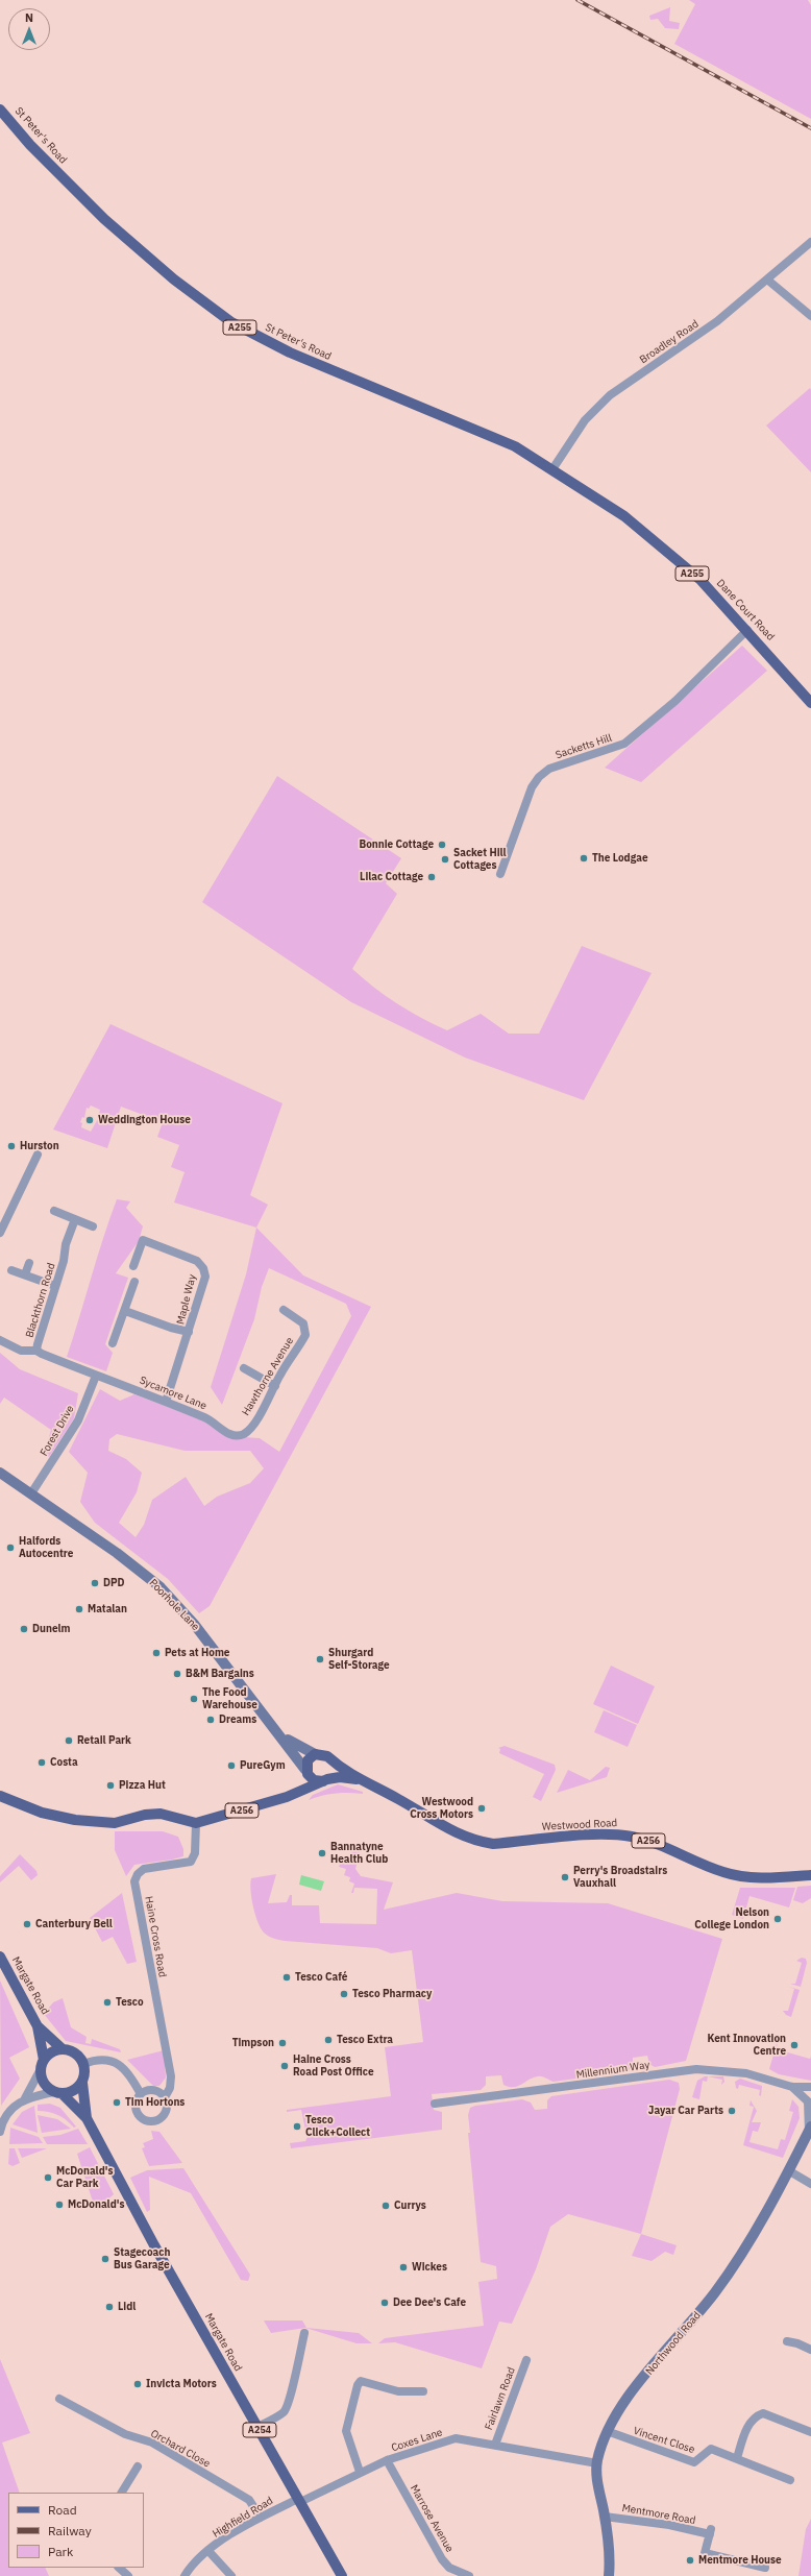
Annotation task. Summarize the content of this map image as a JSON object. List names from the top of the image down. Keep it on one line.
{"streets":{"main road":["St Peter's Road","A255","Dane Court Road","A256","Westwood Road","Margate Road","A254"],"street":["Broadley Road","Sacketts Hill","Maple Way","Blackthorn Road","Hawthorne Avenue","Sycamore Lane","Forest Drive","Poorhole Lane","Haine Cross Road","Millennium Way","Northwood Road","Fairlawn Road","Coxes Lane","Vincent Close","Orchard Close","Mentmore Road","Highfield Road","Marrose Avenue"]},"crossings":[["St Peter's Road","Broadley Road"],["St Peter's Road","Dane Court Road"],["Broadley Road","Dane Court Road"],["Dane Court Road","Sacketts Hill"],["Maple Way","Sycamore Lane"],["Blackthorn Road","Sycamore Lane"],["Blackthorn Road","Forest Drive"],["Hawthorne Avenue","Sycamore Lane"],["Sycamore Lane","Forest Drive"],["Forest Drive","Poorhole Lane"],["Poorhole Lane","Westwood Road"],["Westwood Road","Haine Cross Road"],["Margate Road","Coxes Lane"],["Margate Road","Highfield Road"],["Millennium Way","Northwood Road"],["Northwood Road","Coxes Lane"],["Northwood Road","Vincent Close"],["Northwood Road","Mentmore Road"],["Fairlawn Road","Coxes Lane"],["Coxes Lane","Highfield Road"],["Coxes Lane","Marrose Avenue"],["Orchard Close","Highfield Road"]],"places":["Bonnie Cottage","The Lodgae","Sacket Hill Cottages","Lilac Cottage","Weddington House","Hurston","Halfords Autocentre","DPD","Matalan","Dunelm","Pets at Home","Shurgard Self-Storage","B&M Bargains","The Food Warehouse","Dreams","Retail Park","Costa","PureGym","Pizza Hut","Westwood Cross Motors","Bannatyne Health Club","Perry's Broadstairs Vauxhall","Nelson College London","Canterbury Bell","Tesco Café","Tesco Pharmacy","Tesco","Tesco Extra","Timpson","Kent Innovation Centre","Haine Cross Road Post Office","Tim Hortons","Jayar Car Parts","Tesco Click+Collect","McDonald's Car Park","McDonald's","Currys","Stagecoach Bus Garage","Wickes","Dee Dee's Cafe","Lidl","Invicta Motors","Mentmore House"],"legend":["Road","Railway","Park"],"north":"top"}
